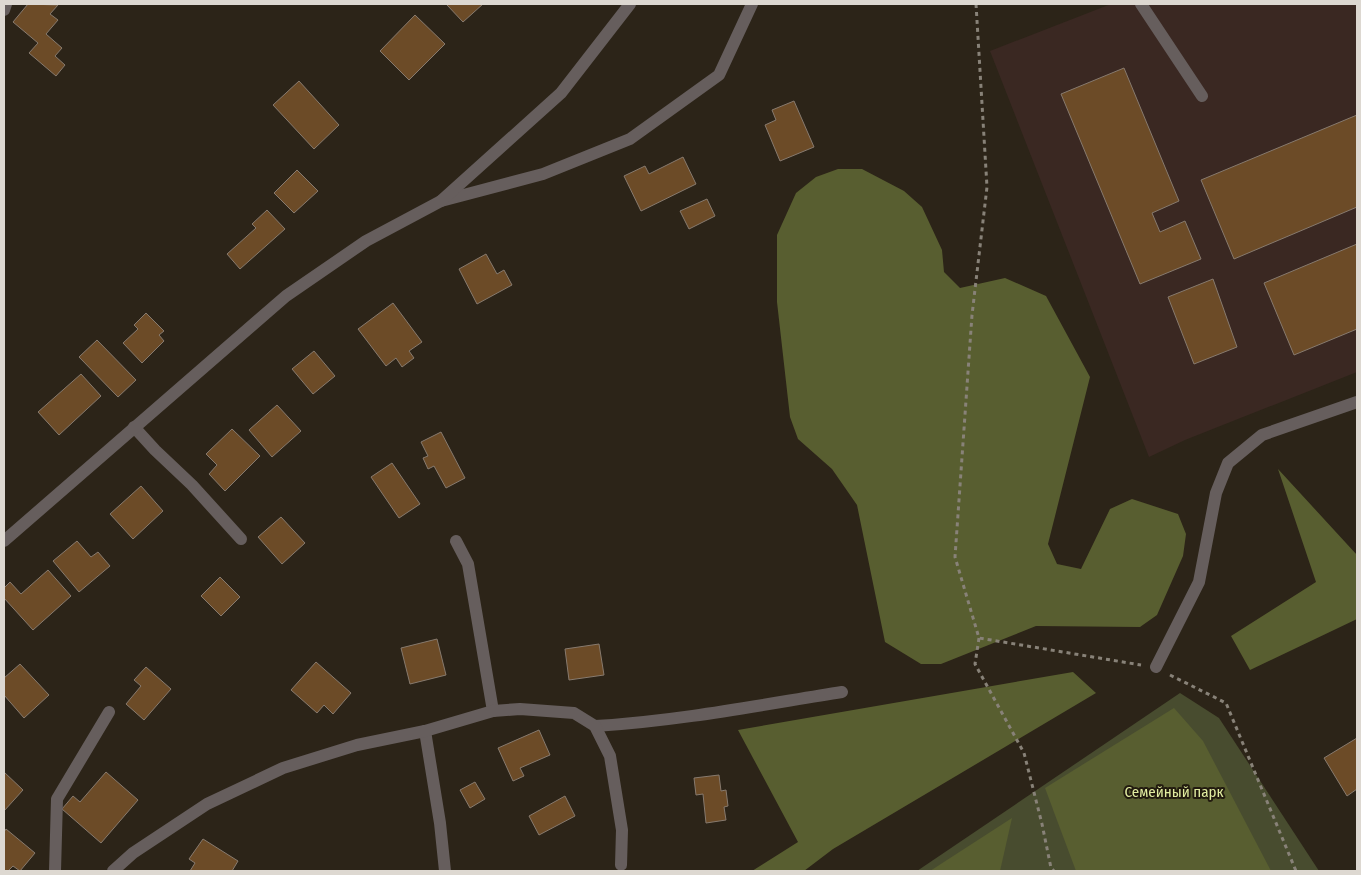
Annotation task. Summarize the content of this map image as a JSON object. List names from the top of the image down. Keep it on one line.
{"parks":["Семейный парк"]}
